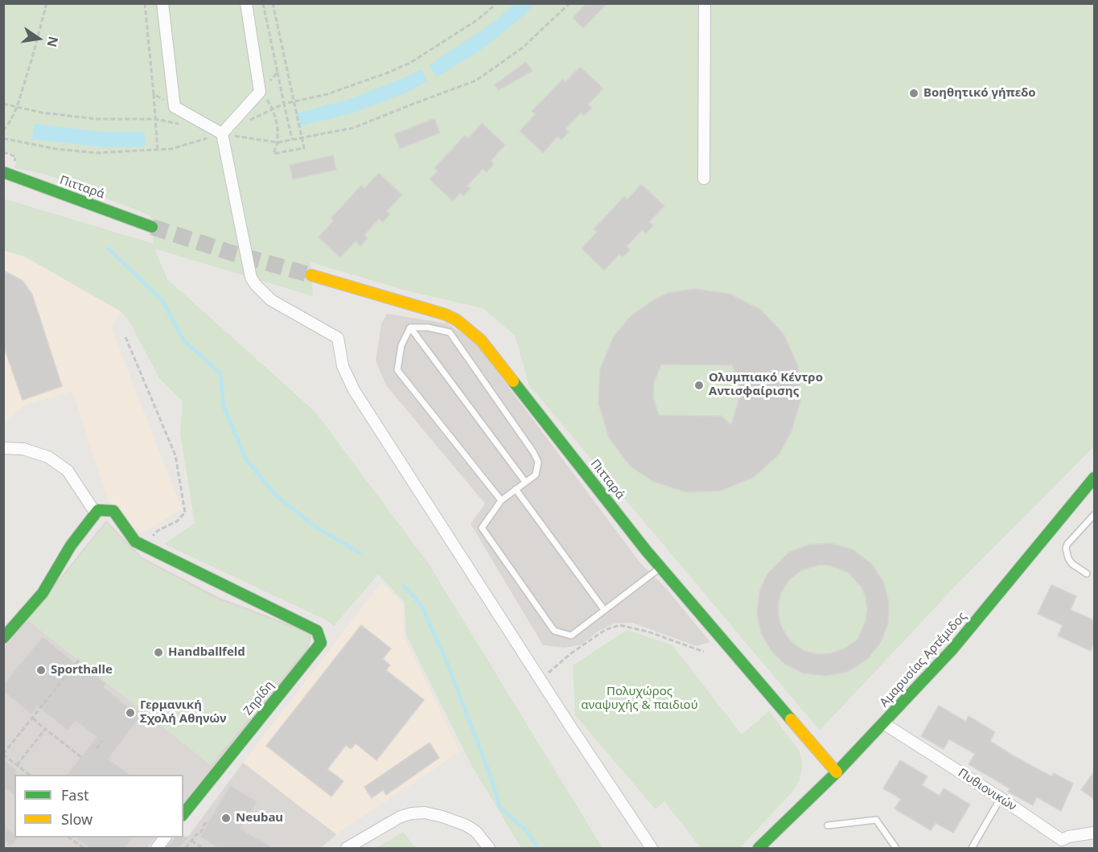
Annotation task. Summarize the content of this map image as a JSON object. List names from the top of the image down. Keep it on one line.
{"streets":{"street":["Πιτταρά","Αμαρυσίας Αρτέμιδος","Ζηρίδη","Πυθιονικών"]},"crossings":[["Πιτταρά","Αμαρυσίας Αρτέμιδος"],["Αμαρυσίας Αρτέμιδος","Πυθιονικών"]],"parks":["Πολυχώρος αναψυχής & παιδιού"],"places":["Βοηθητικό γήπεδο","Ολυμπιακό Κέντρο Αντισφαίρισης","Handballfeld","Sporthalle","Γερμανική Σχολή Αθηνών","Neubau"],"legend":["Fast","Slow"],"north":"right"}
